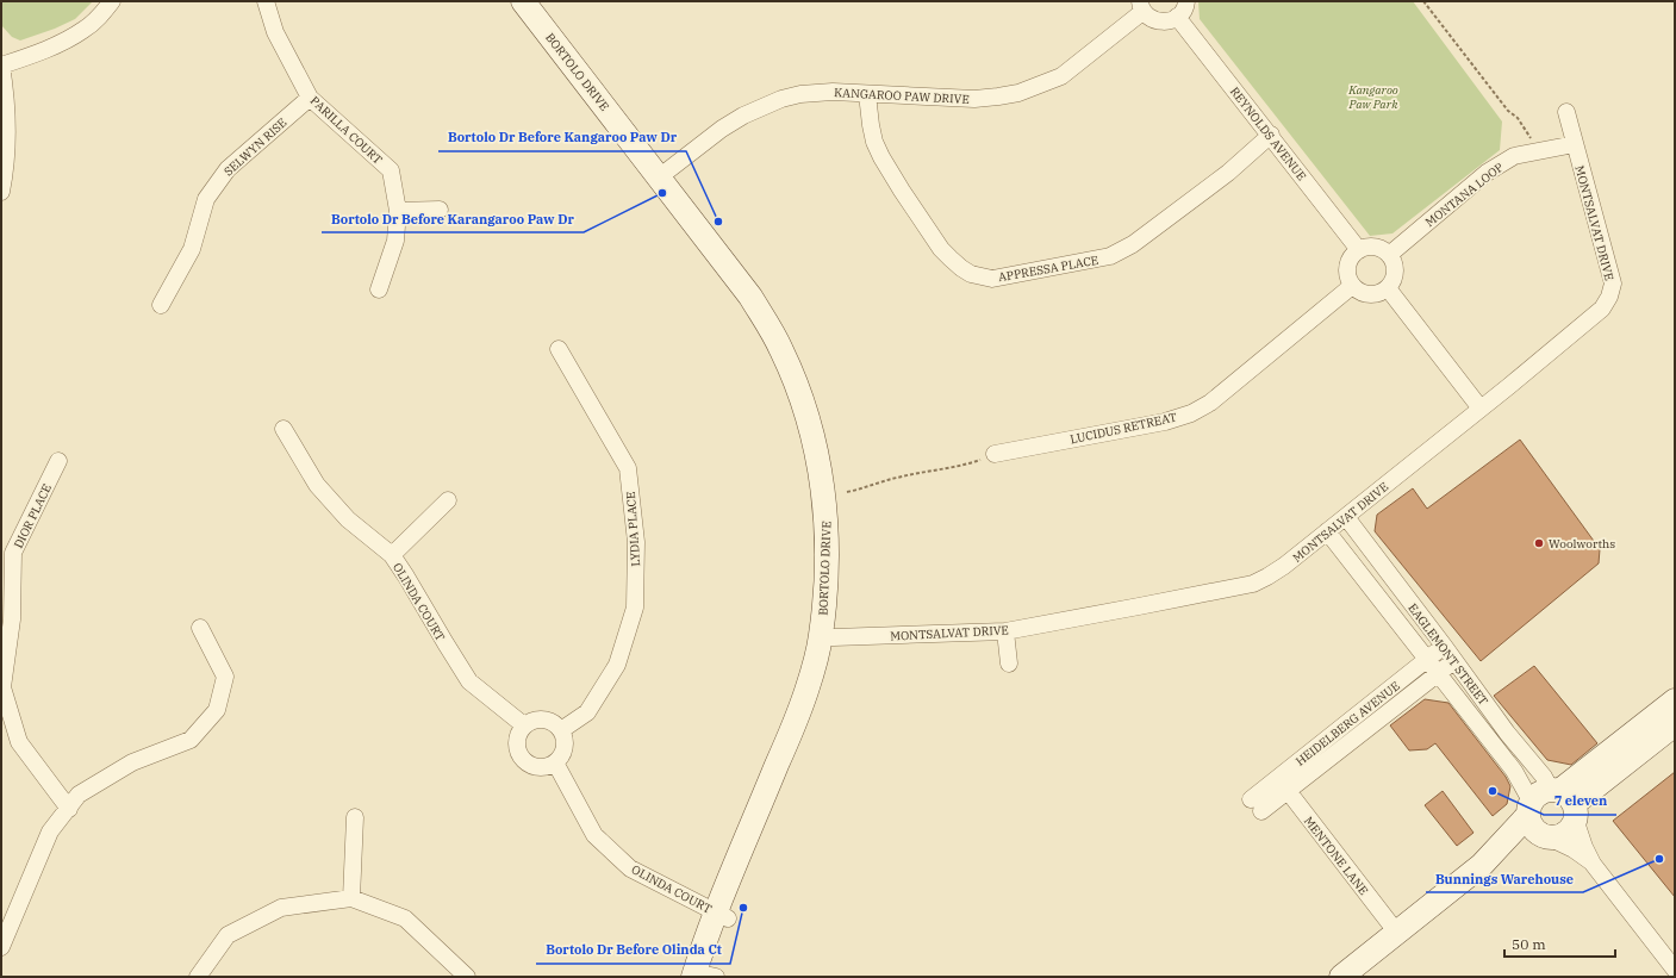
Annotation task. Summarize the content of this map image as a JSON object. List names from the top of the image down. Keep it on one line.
{"streets":{"street":["BORTOLO DRIVE","KANGAROO PAW DRIVE","PARILLA COURT","REYNOLDS AVENUE","SELWYN RISE","MONTANA LOOP","MONTSALVAT DRIVE","APPRESSA PLACE","LUCIDUS RETREAT","DIOR PLACE","LYDIA PLACE","OLINDA COURT","EAGLEMONT STREET","HEIDELBERG AVENUE","MENTONE LANE"]},"crossings":[["BORTOLO DRIVE","KANGAROO PAW DRIVE"],["BORTOLO DRIVE","MONTSALVAT DRIVE"],["BORTOLO DRIVE","OLINDA COURT"],["KANGAROO PAW DRIVE","APPRESSA PLACE"],["PARILLA COURT","SELWYN RISE"],["REYNOLDS AVENUE","MONTANA LOOP"],["REYNOLDS AVENUE","APPRESSA PLACE"],["REYNOLDS AVENUE","LUCIDUS RETREAT"],["MONTANA LOOP","MONTSALVAT DRIVE"],["MONTANA LOOP","LUCIDUS RETREAT"],["MONTSALVAT DRIVE","EAGLEMONT STREET"],["LYDIA PLACE","OLINDA COURT"],["EAGLEMONT STREET","HEIDELBERG AVENUE"],["HEIDELBERG AVENUE","MENTONE LANE"]],"parks":["Kangaroo Paw Park"],"places":["Bortolo Dr Before Karangaroo Paw Dr","Bortolo Dr Before Kangaroo Paw Dr","Woolworths","7 eleven","Bunnings Warehouse","Bortolo Dr Before Olinda Ct"],"scale_bar":"50 m"}
